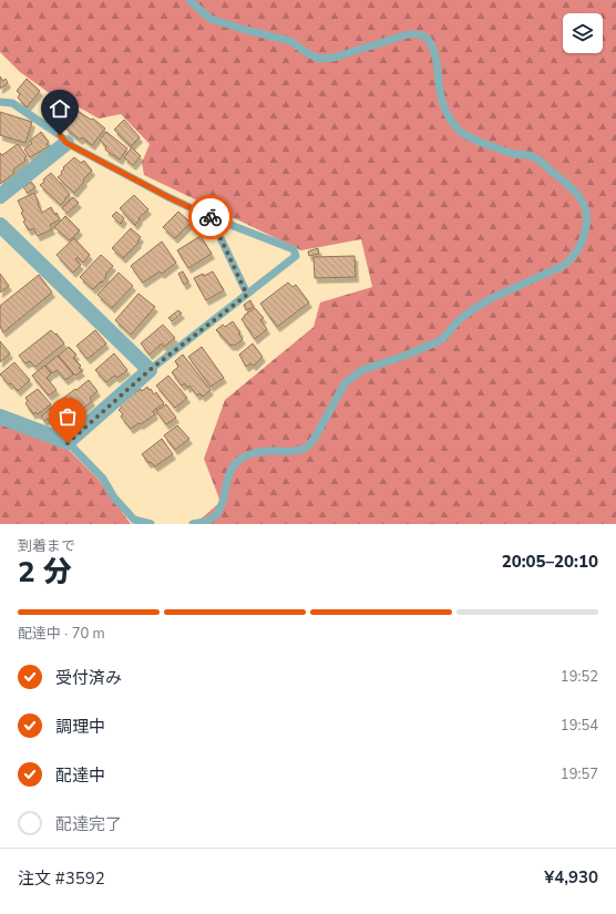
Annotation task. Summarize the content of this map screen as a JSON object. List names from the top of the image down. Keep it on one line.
{"page":{"heading":["2 分","到着まで","20:05–20:10"],"panel":["注文 #3592","¥4,930"],"bar":"配達中 · 70 m","list":[["受付済み","19:52"],["調理中","19:54"],["配達中","19:57"],"配達完了"]}}
